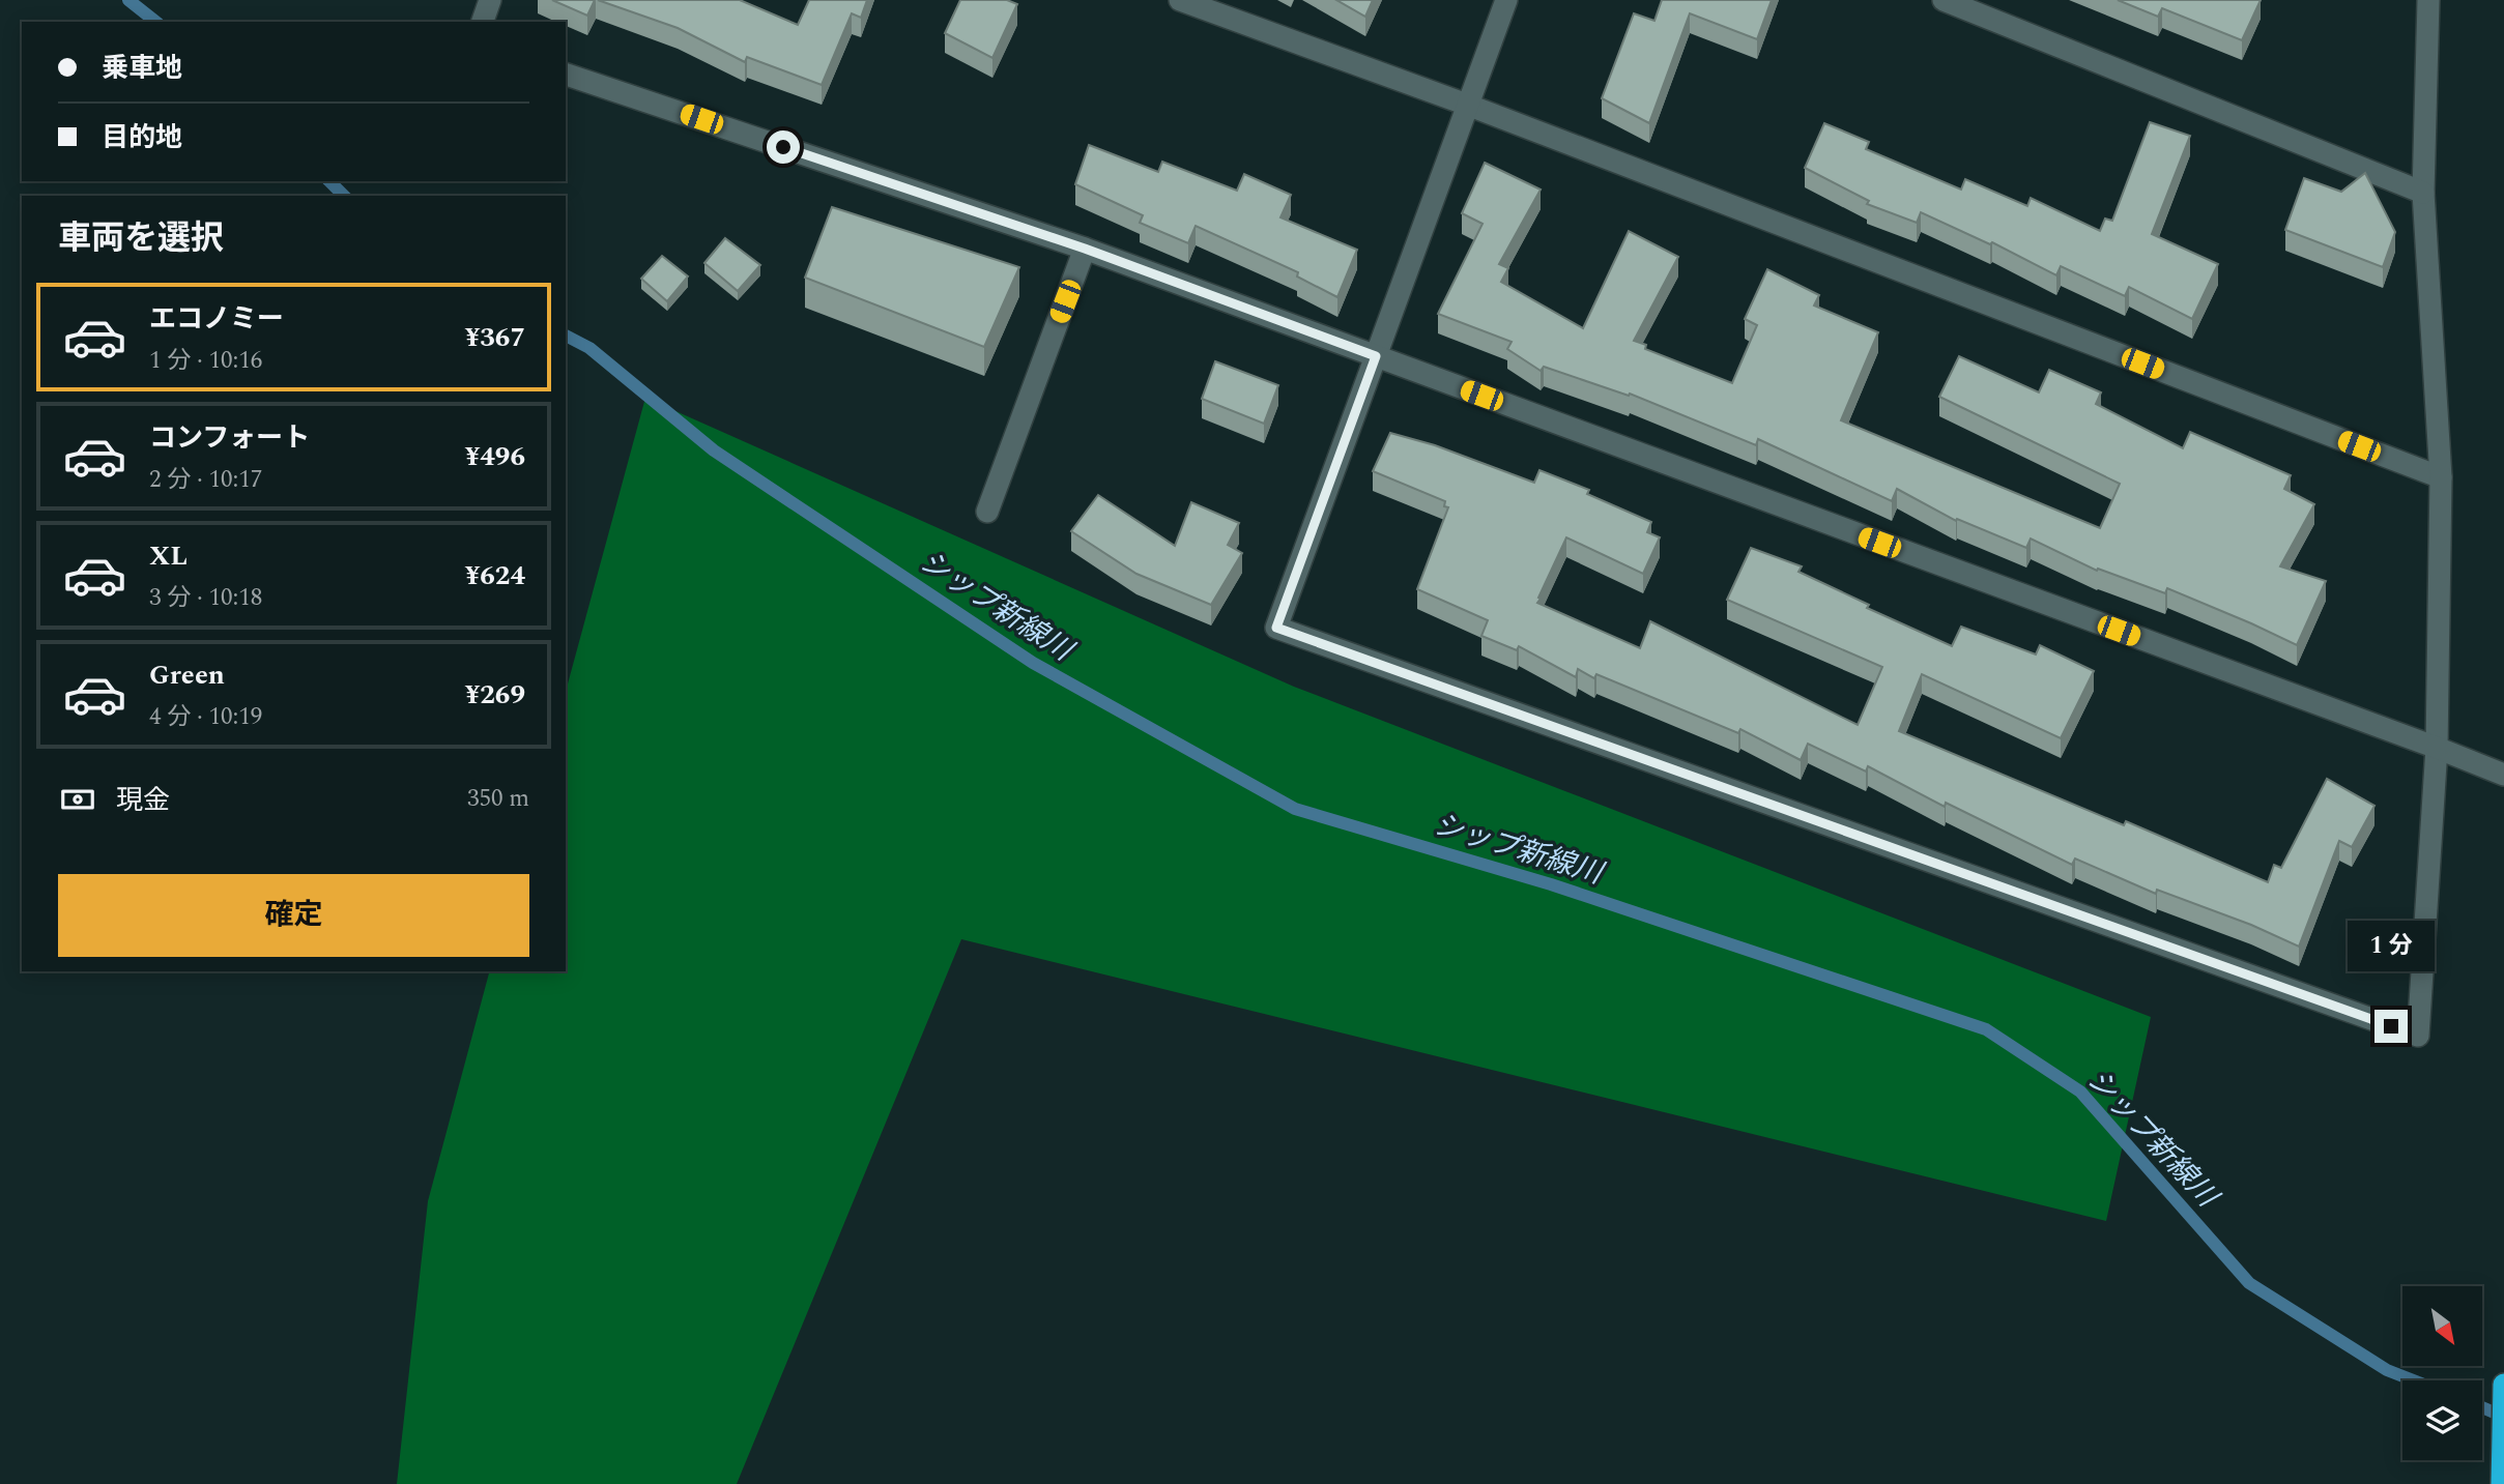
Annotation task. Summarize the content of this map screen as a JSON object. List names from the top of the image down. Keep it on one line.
{"water":["シップ新線川"],"north":"bottom right","page":{"banner":["乗車地","目的地"],"heading":"車両を選択","list":[{"name":"エコノミー","note":"1 分 · 10:16","value":"¥367"},{"name":"コンフォート","note":"2 分 · 10:17","value":"¥496"},{"name":"XL","note":"3 分 · 10:18","value":"¥624"},{"name":"Green","note":"4 分 · 10:19","value":"¥269"}],"pay":["現金","350 m"],"buttons":"確定","bubble":"1 分"}}
